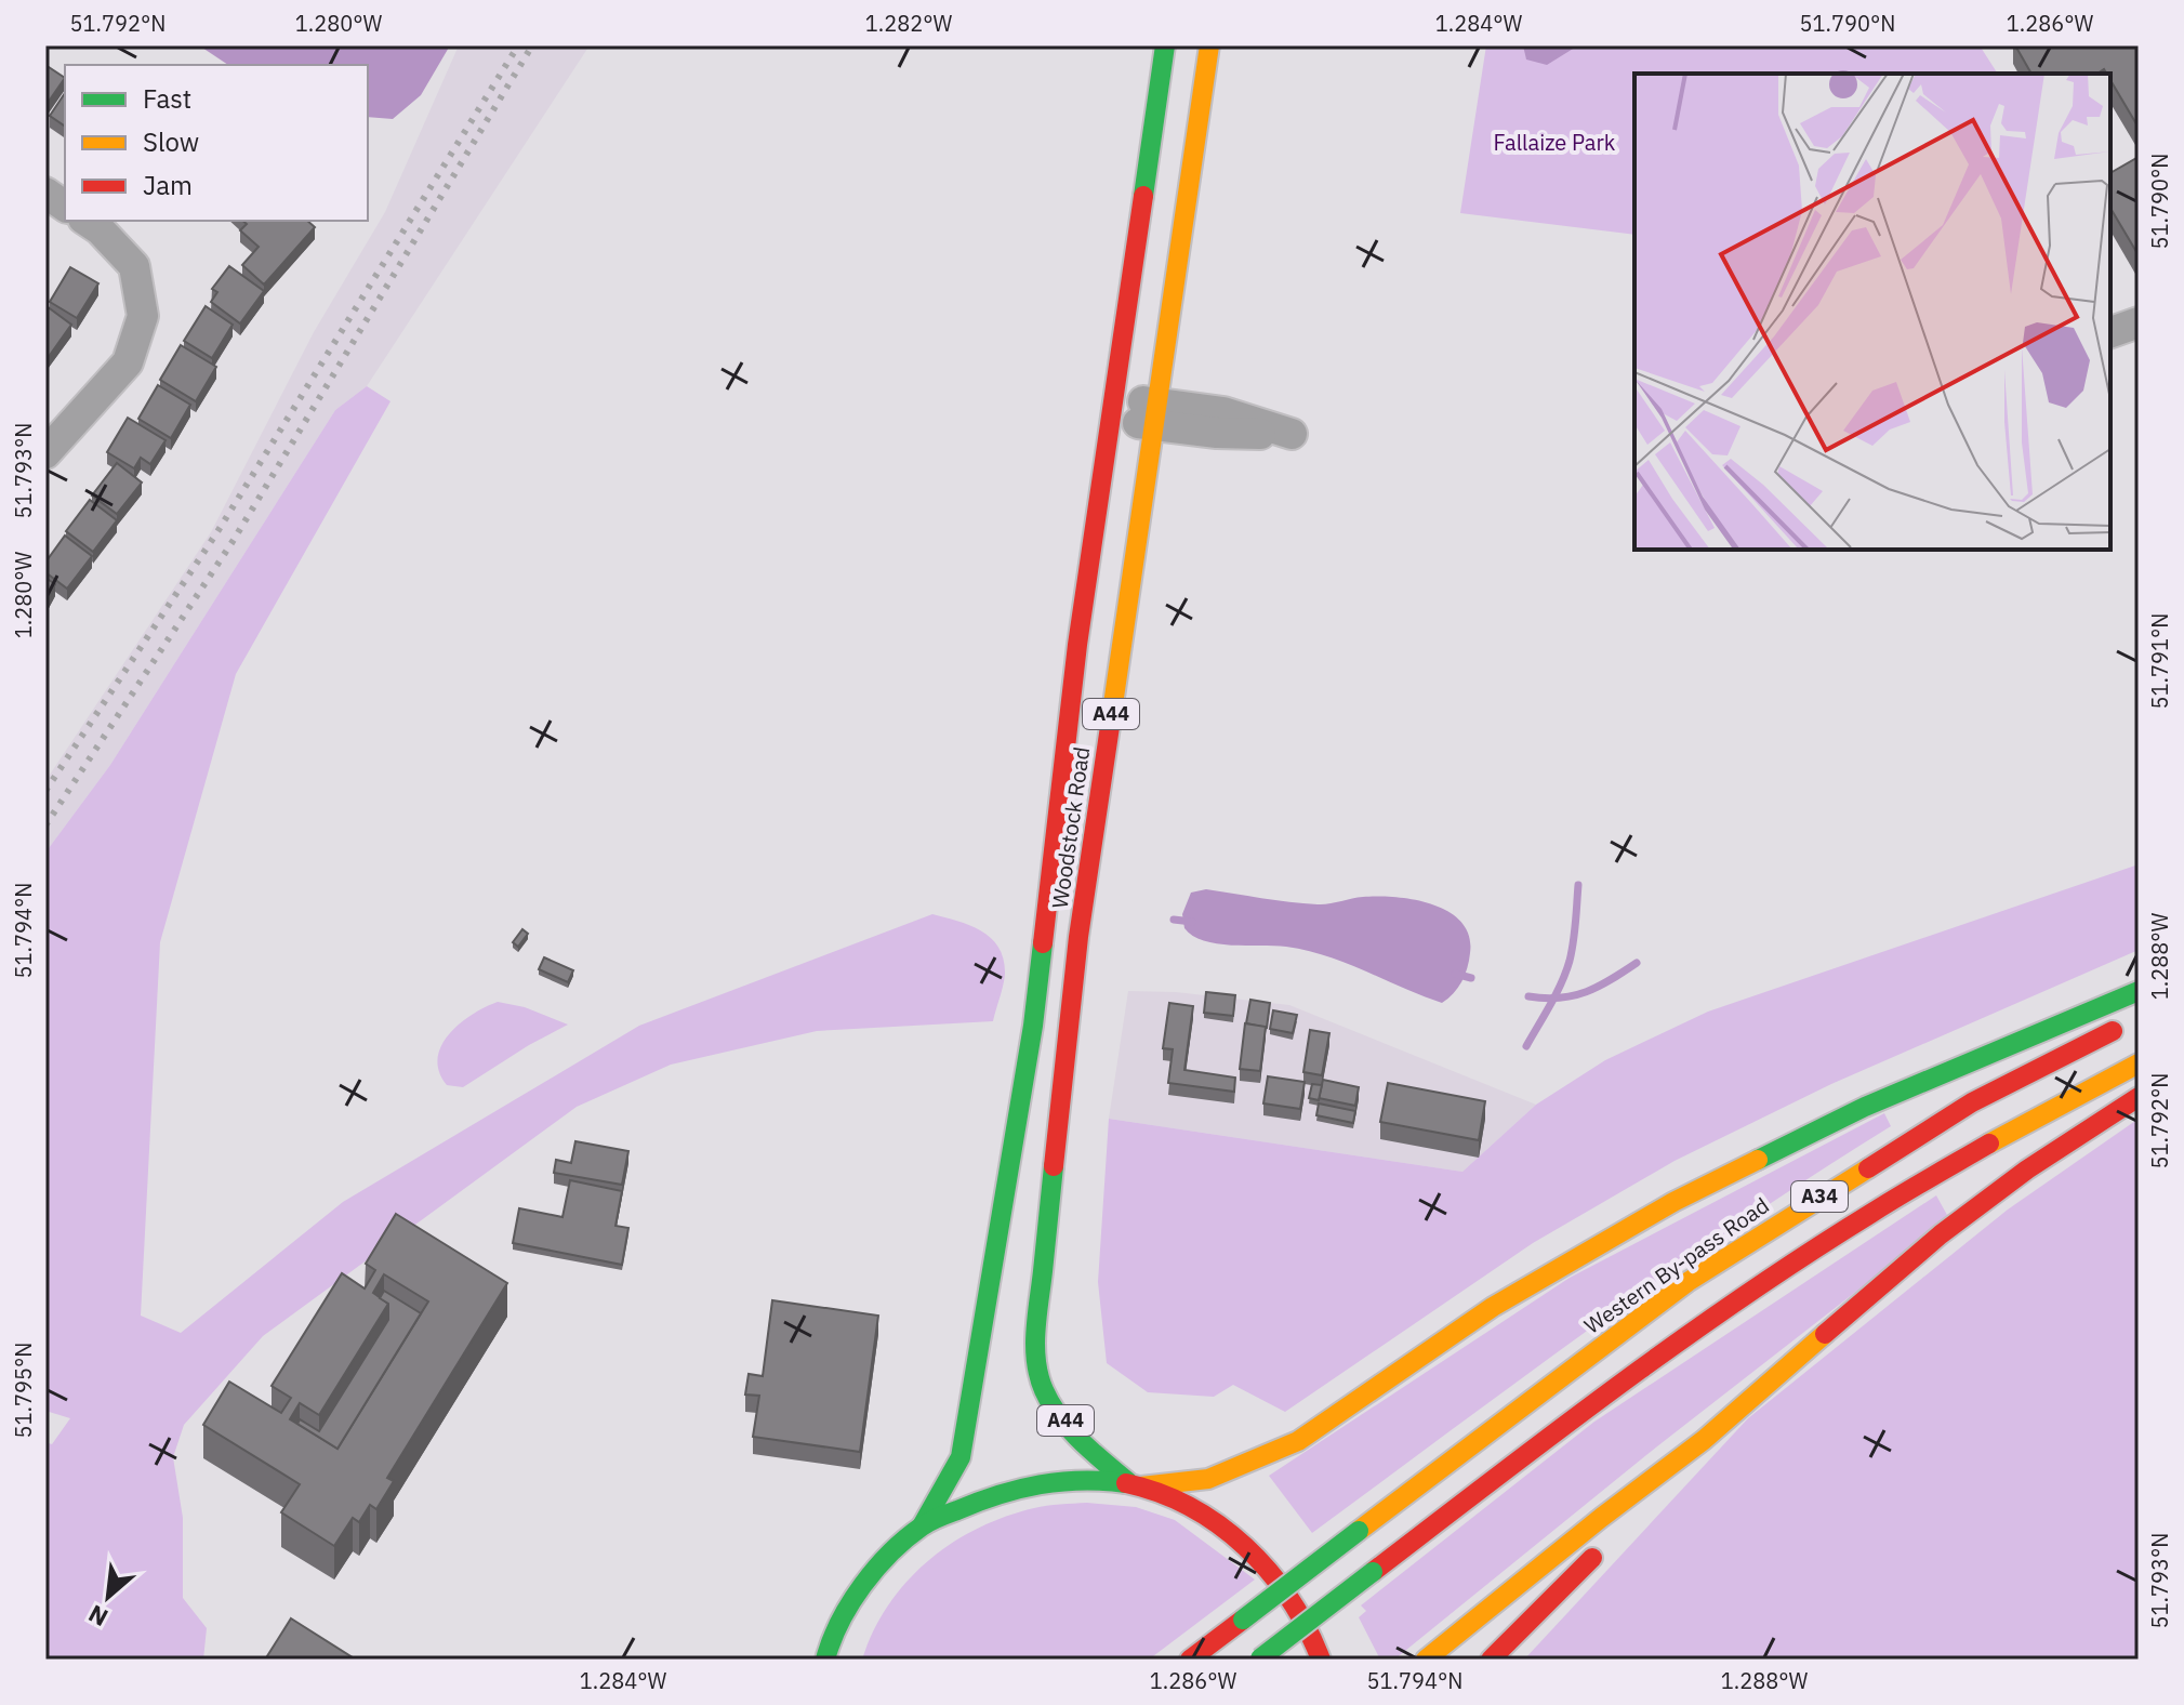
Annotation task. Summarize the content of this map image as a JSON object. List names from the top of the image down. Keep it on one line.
{"streets":{"highway":["A44","Woodstock Road","A34","Western By-pass Road"]},"crossings":[["A44","Woodstock Road"]],"parks":["Fallaize Park"],"legend":["Fast","Slow","Jam"],"north":"bottom left","coordinates":["51.792°N","1.280°W","1.282°W","1.284°W","51.790°N","1.286°W","51.793°N","51.791°N","51.794°N","1.288°W","51.795°N"]}
